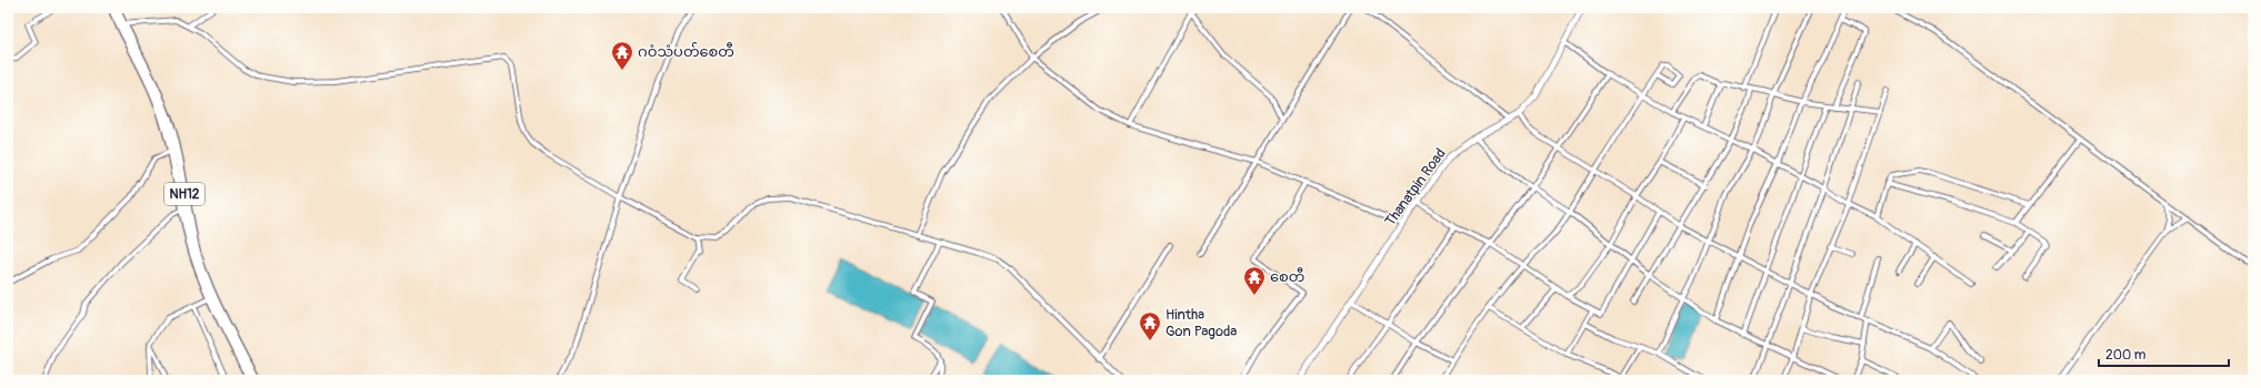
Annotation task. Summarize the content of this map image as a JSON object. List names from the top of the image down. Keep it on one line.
{"streets":{"highway":["NH12"],"main road":["Thanatpin Road"]},"places":{"temple":["ဂဝံသံပတ်စေတီ","စေတီ","Hintha Gon Pagoda"]},"scale_bar":"200 m"}
